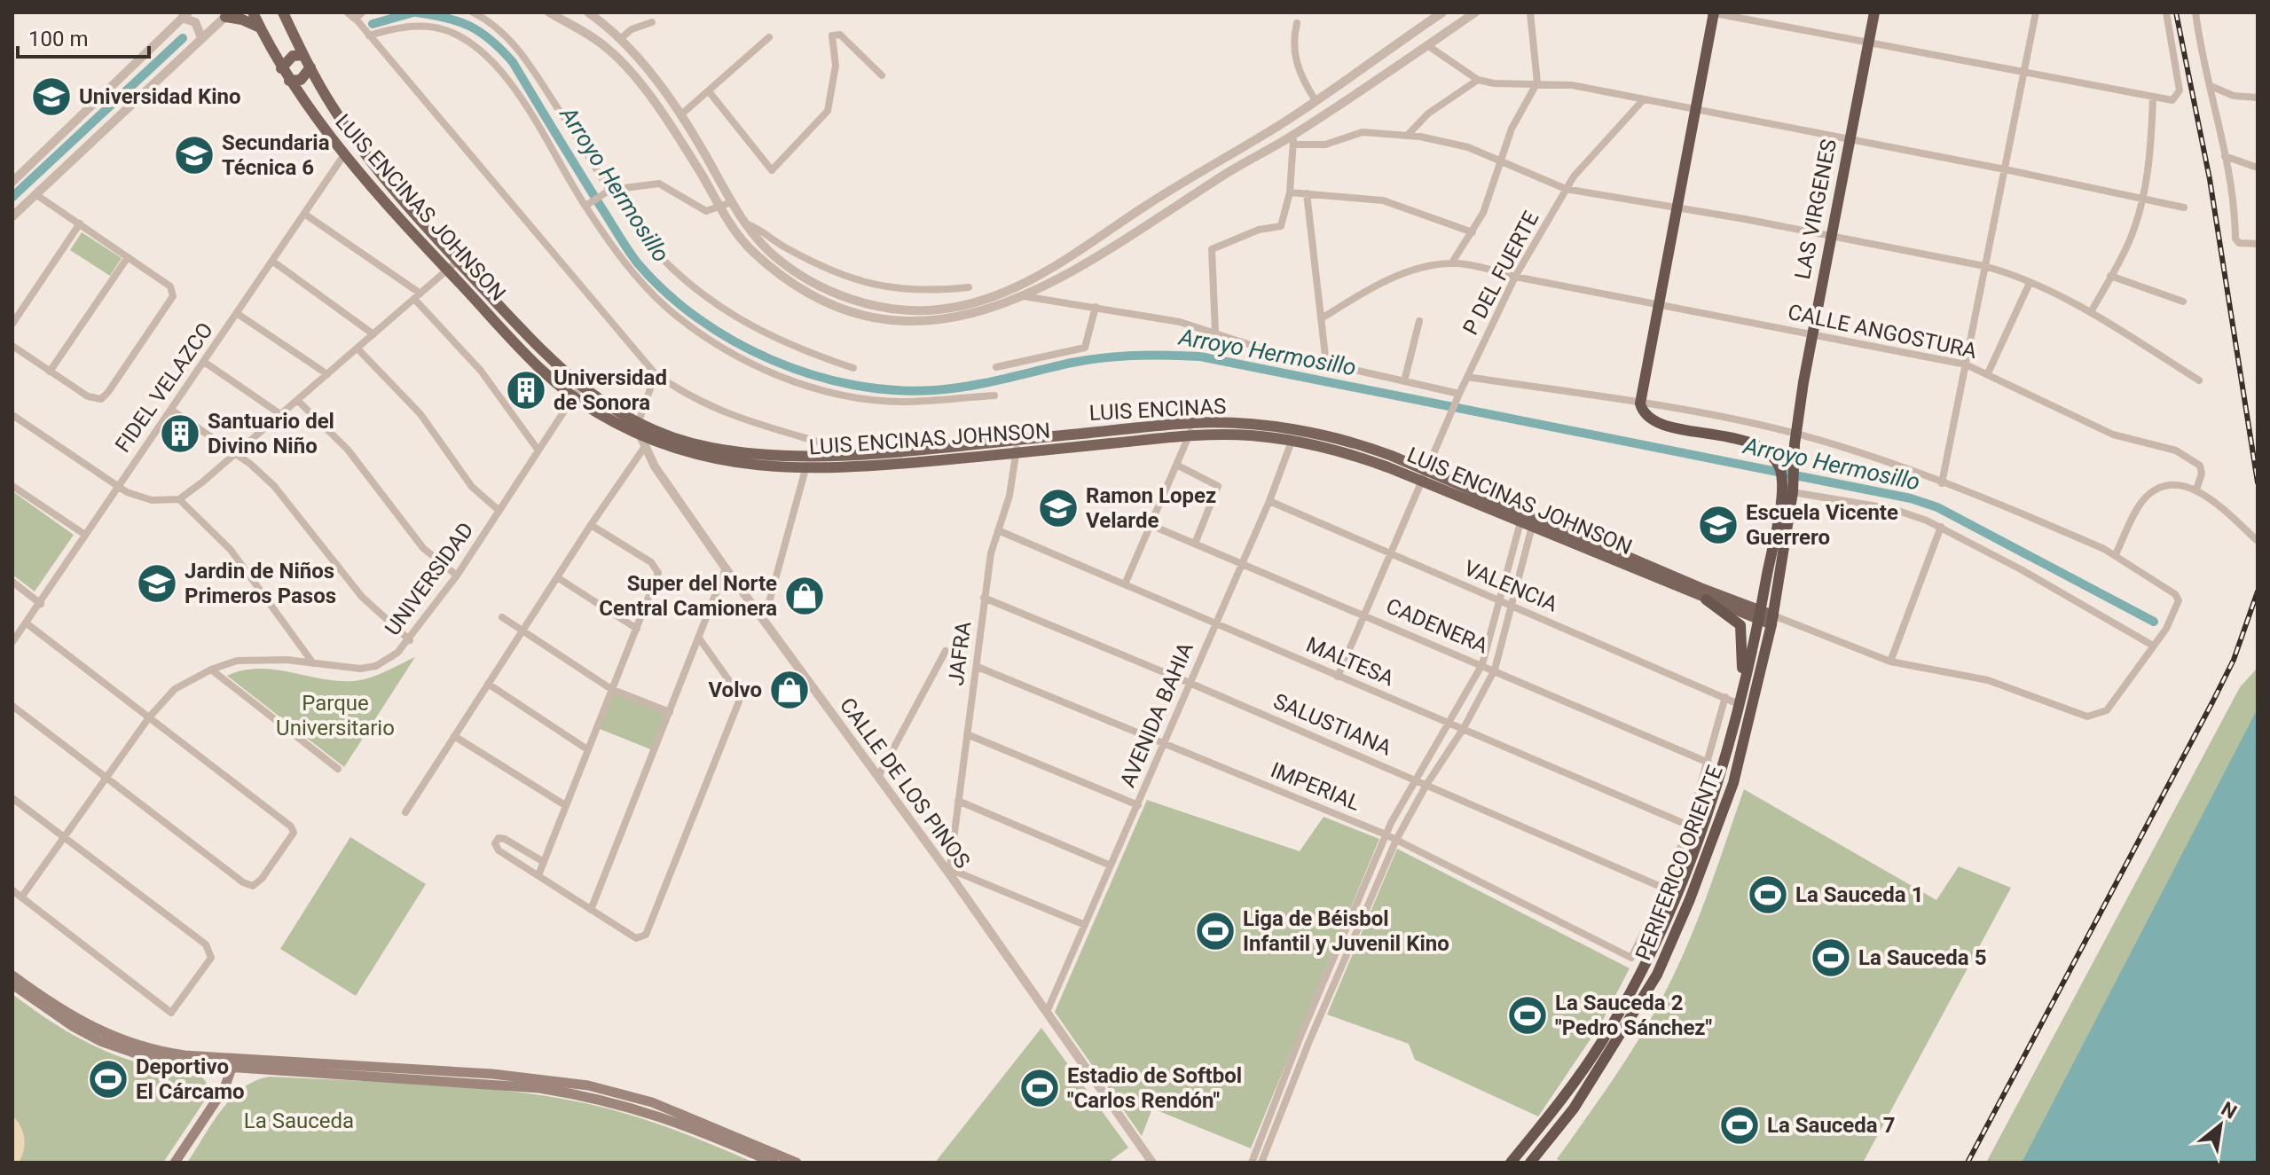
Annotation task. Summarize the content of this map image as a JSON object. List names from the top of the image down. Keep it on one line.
{"streets":{"highway":["LAS VIRGENES","PERIFERICO ORIENTE"],"main road":["LUIS ENCINAS JOHNSON","LUIS ENCINAS"],"street":["P DEL FUERTE","CALLE ANGOSTURA","FIDEL VELAZCO","UNIVERSIDAD","VALENCIA","CADENERA","JAFRA","MALTESA","AVENIDA BAHIA","SALUSTIANA","CALLE DE LOS PINOS","IMPERIAL"]},"crossings":[["LUIS ENCINAS JOHNSON","P DEL FUERTE"],["LUIS ENCINAS JOHNSON","FIDEL VELAZCO"],["LUIS ENCINAS JOHNSON","LUIS ENCINAS"],["LUIS ENCINAS JOHNSON","UNIVERSIDAD"],["LUIS ENCINAS JOHNSON","JAFRA"],["LUIS ENCINAS JOHNSON","AVENIDA BAHIA"],["LUIS ENCINAS JOHNSON","CALLE DE LOS PINOS"],["LUIS ENCINAS JOHNSON","PERIFERICO ORIENTE"],["LAS VIRGENES","CALLE ANGOSTURA"],["LAS VIRGENES","PERIFERICO ORIENTE"],["P DEL FUERTE","CALLE ANGOSTURA"],["P DEL FUERTE","LUIS ENCINAS"],["P DEL FUERTE","VALENCIA"],["P DEL FUERTE","CADENERA"],["P DEL FUERTE","MALTESA"],["LUIS ENCINAS","UNIVERSIDAD"],["LUIS ENCINAS","JAFRA"],["LUIS ENCINAS","AVENIDA BAHIA"],["LUIS ENCINAS","CALLE DE LOS PINOS"],["LUIS ENCINAS","PERIFERICO ORIENTE"],["VALENCIA","AVENIDA BAHIA"],["VALENCIA","PERIFERICO ORIENTE"],["CADENERA","AVENIDA BAHIA"],["JAFRA","MALTESA"],["JAFRA","SALUSTIANA"],["JAFRA","CALLE DE LOS PINOS"],["JAFRA","IMPERIAL"],["MALTESA","AVENIDA BAHIA"],["AVENIDA BAHIA","SALUSTIANA"],["AVENIDA BAHIA","CALLE DE LOS PINOS"],["AVENIDA BAHIA","IMPERIAL"],["SALUSTIANA","IMPERIAL"]],"water":["Arroyo Hermosillo"],"parks":["Parque Universitario","La Sauceda"],"places":{"school or university":["Universidad Kino","Secundaria Técnica 6","Ramon Lopez Velarde","Escuela Vicente Guerrero","Jardin de Niños Primeros Pasos"],"building":["Universidad de Sonora","Santuario del Divino Niño"],"shop":["Super del Norte Central Camionera","Volvo"],"sports":["La Sauceda 1","Liga de Béisbol Infantil y Juvenil Kino","La Sauceda 5","La Sauceda 2 \"Pedro Sánchez\"","Deportivo El Cárcamo","Estadio de Softbol \"Carlos Rendón\"","La Sauceda 7"]},"scale_bar":"100 m","north":"top right"}
